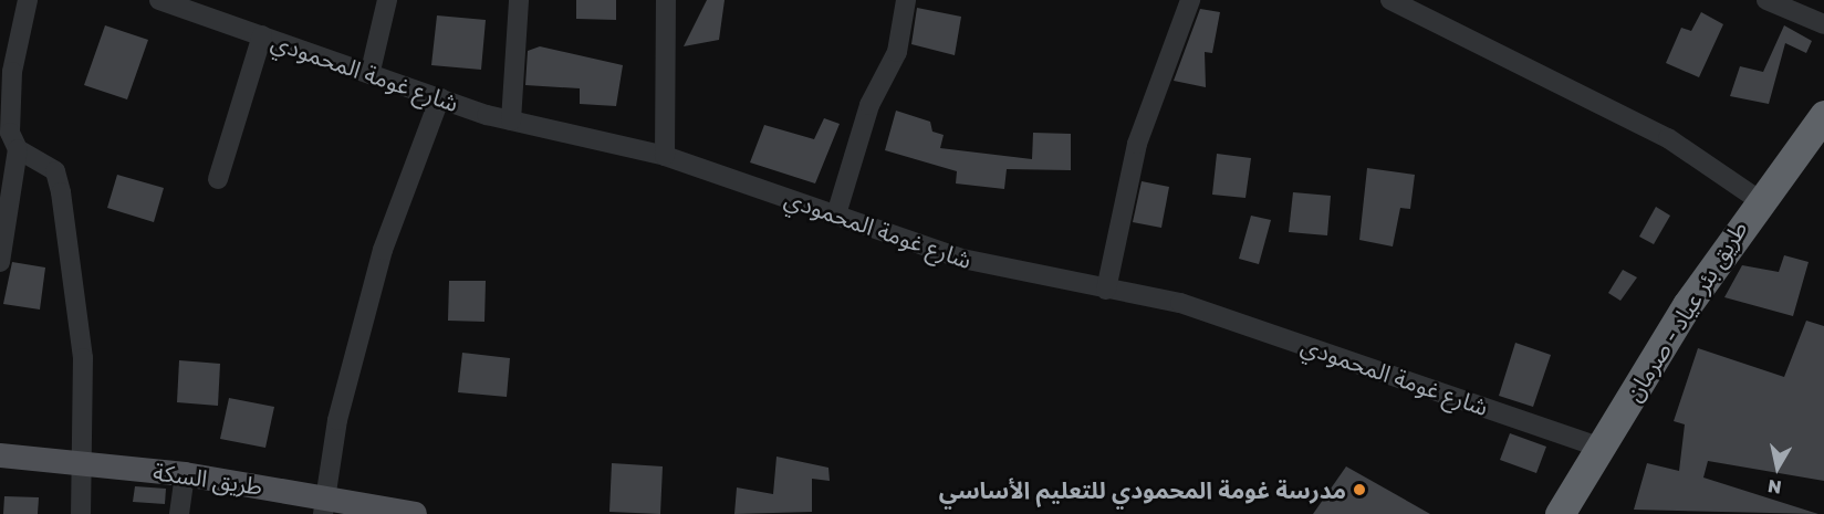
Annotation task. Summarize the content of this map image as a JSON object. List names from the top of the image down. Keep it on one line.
{"streets":{"highway":["طريق بئر عياد - صرمان"],"main road":["طريق السكة"],"street":["شارع غومة المحمودي"]},"crossings":[["شارع غومة المحمودي","طريق بئر عياد - صرمان"]],"places":["مدرسة غومة المحمودي للتعليم الأساسي"],"north":"bottom"}
